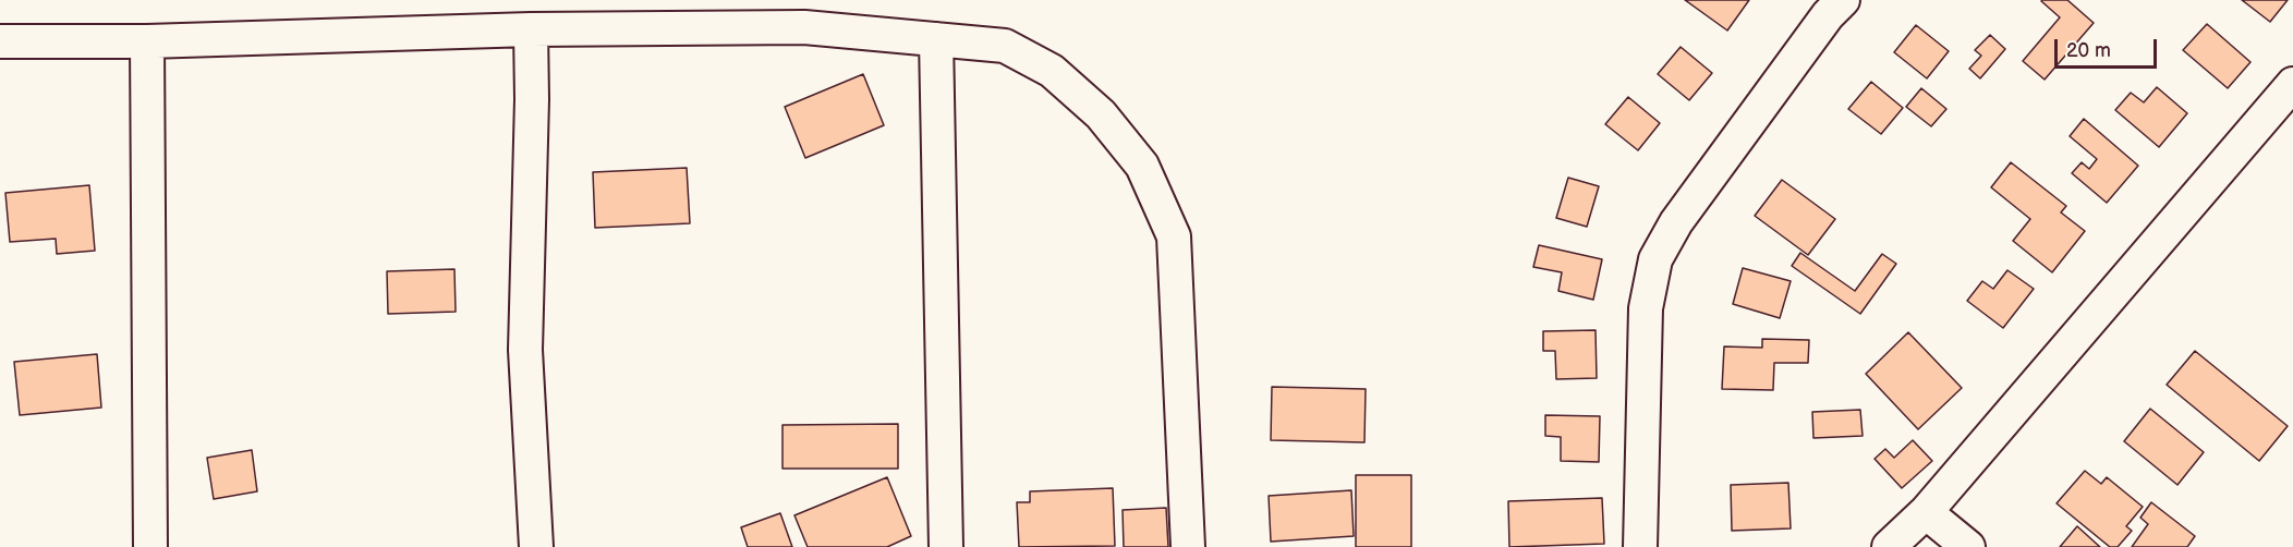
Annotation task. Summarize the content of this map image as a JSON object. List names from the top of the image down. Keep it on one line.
{"scale_bar":"20 m"}
